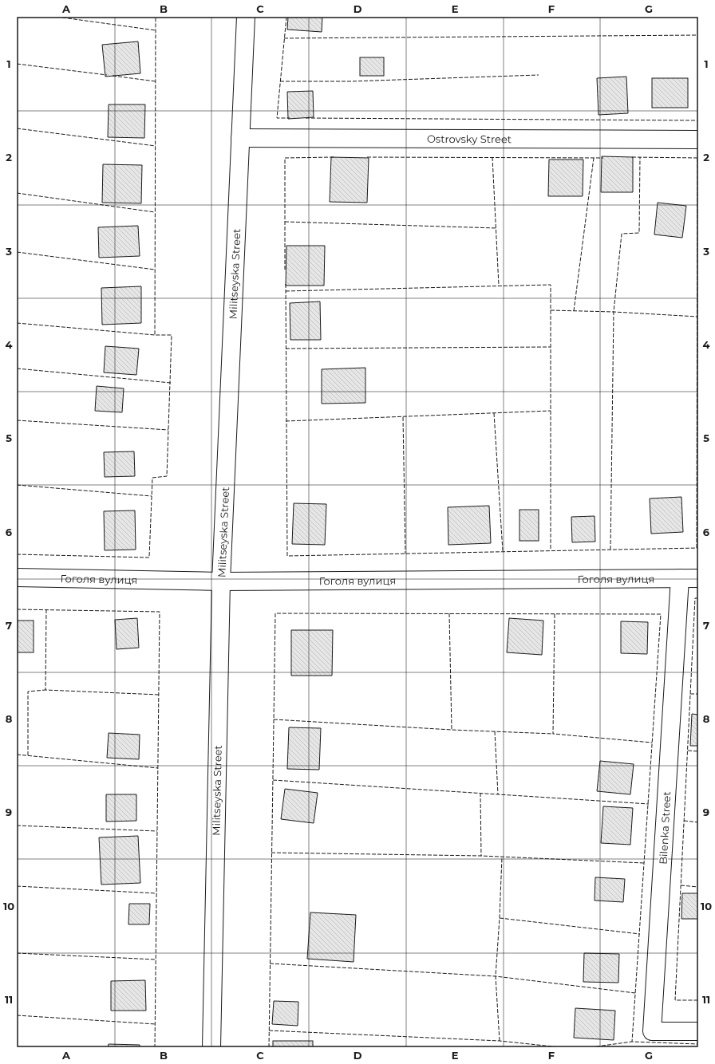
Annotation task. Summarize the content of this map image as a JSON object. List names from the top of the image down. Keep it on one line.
{"streets":{"street":["Ostrovsky Street","Militseyska Street","Гоголя вулиця","Bilenka Street"]},"crossings":[["Ostrovsky Street","Militseyska Street"],["Militseyska Street","Гоголя вулиця"],["Гоголя вулиця","Bilenka Street"]],"grid":{"columns":["A","B","C","D","E","F","G"],"rows":["1","2","3","4","5","6","7","8","9","10","11"]}}
